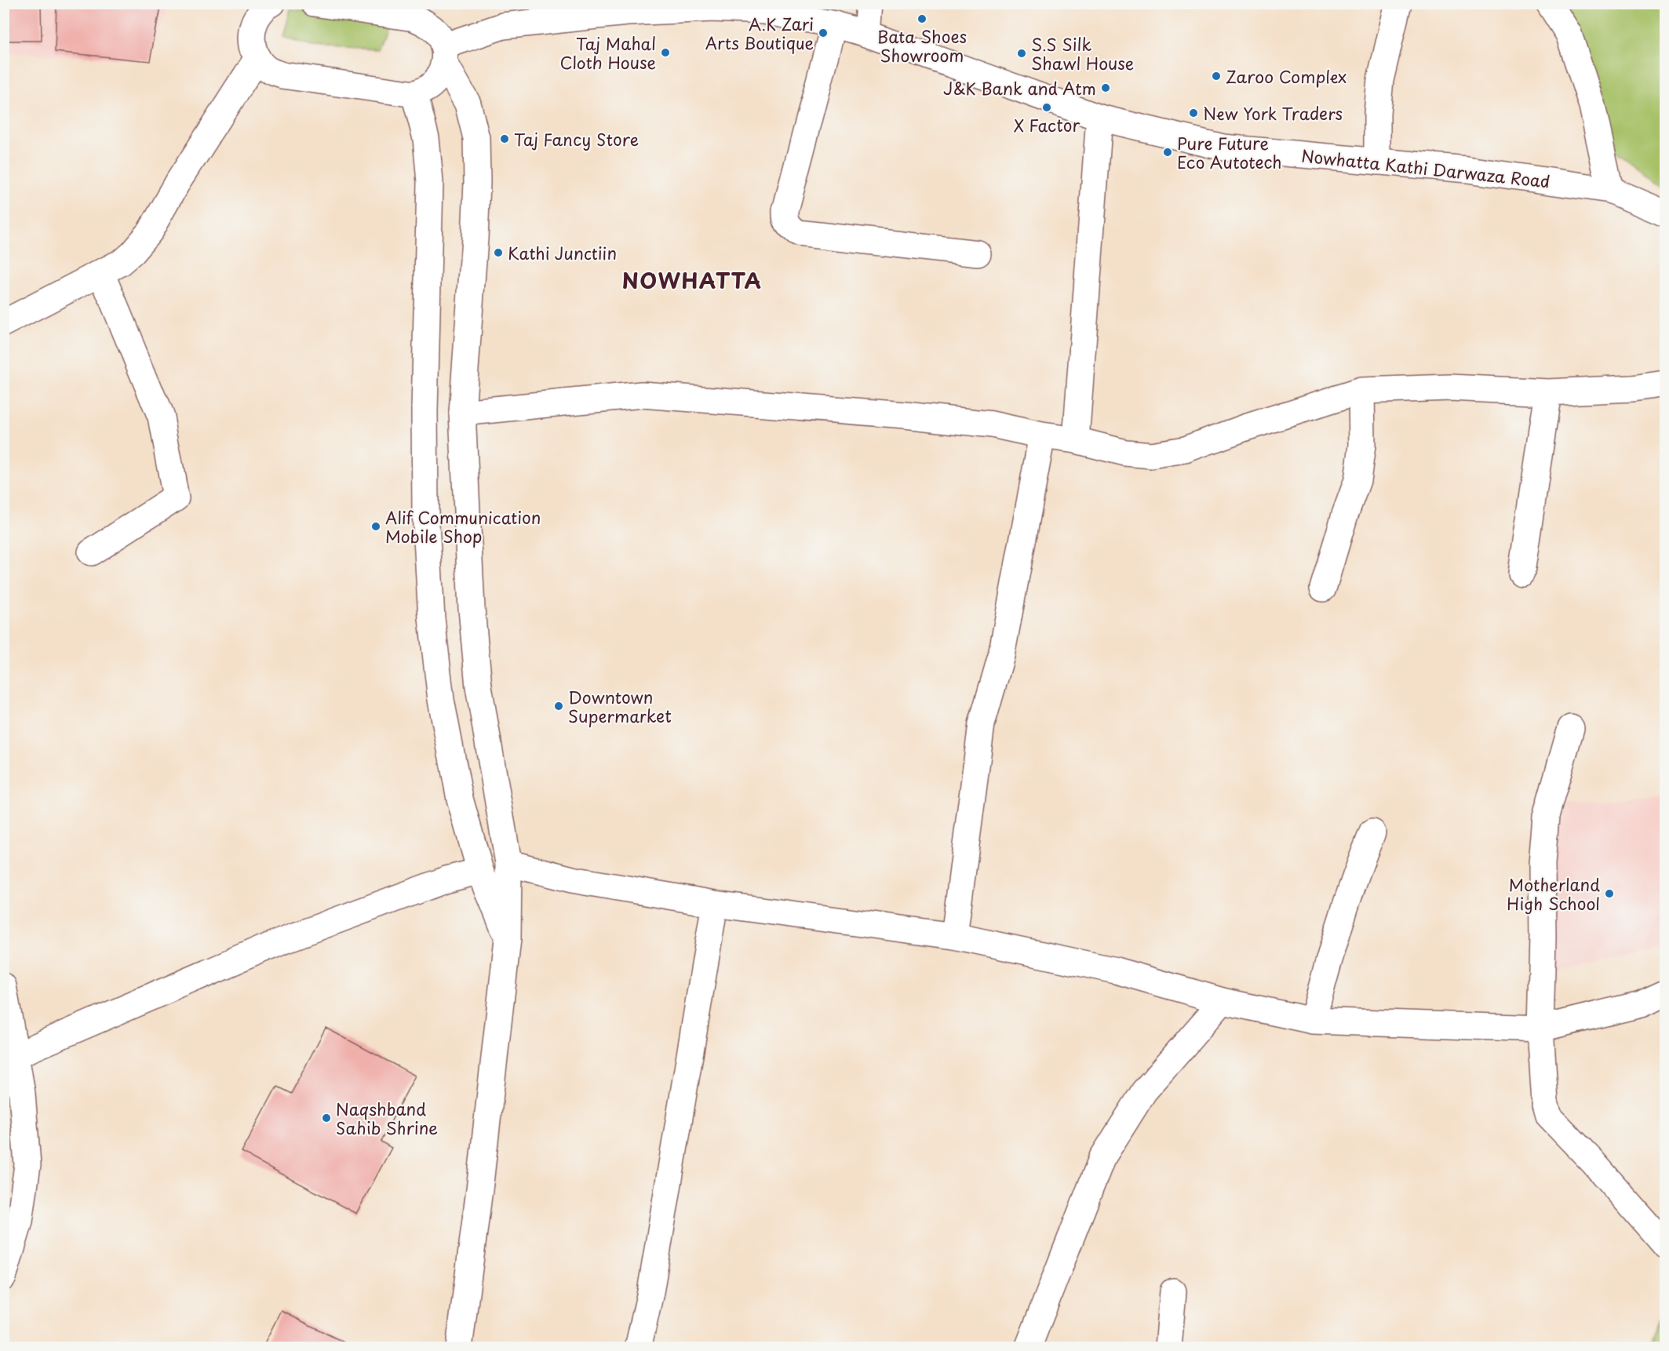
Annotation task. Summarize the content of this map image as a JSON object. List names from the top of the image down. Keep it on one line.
{"streets":{"main road":["Nowhatta Kathi Darwaza Road"]},"districts":["NOWHATTA"],"places":["Bata Shoes Showroom","A.K Zari Arts Boutique","Taj Mahal Cloth House","S.S Silk Shawl House","Zaroo Complex","J&K Bank and Atm","X Factor","New York Traders","Taj Fancy Store","Pure Future Eco Autotech","Kathi Junctiin","Alif Communication Mobile Shop","Downtown Supermarket","Motherland High School","Naqshband Sahib Shrine"]}
